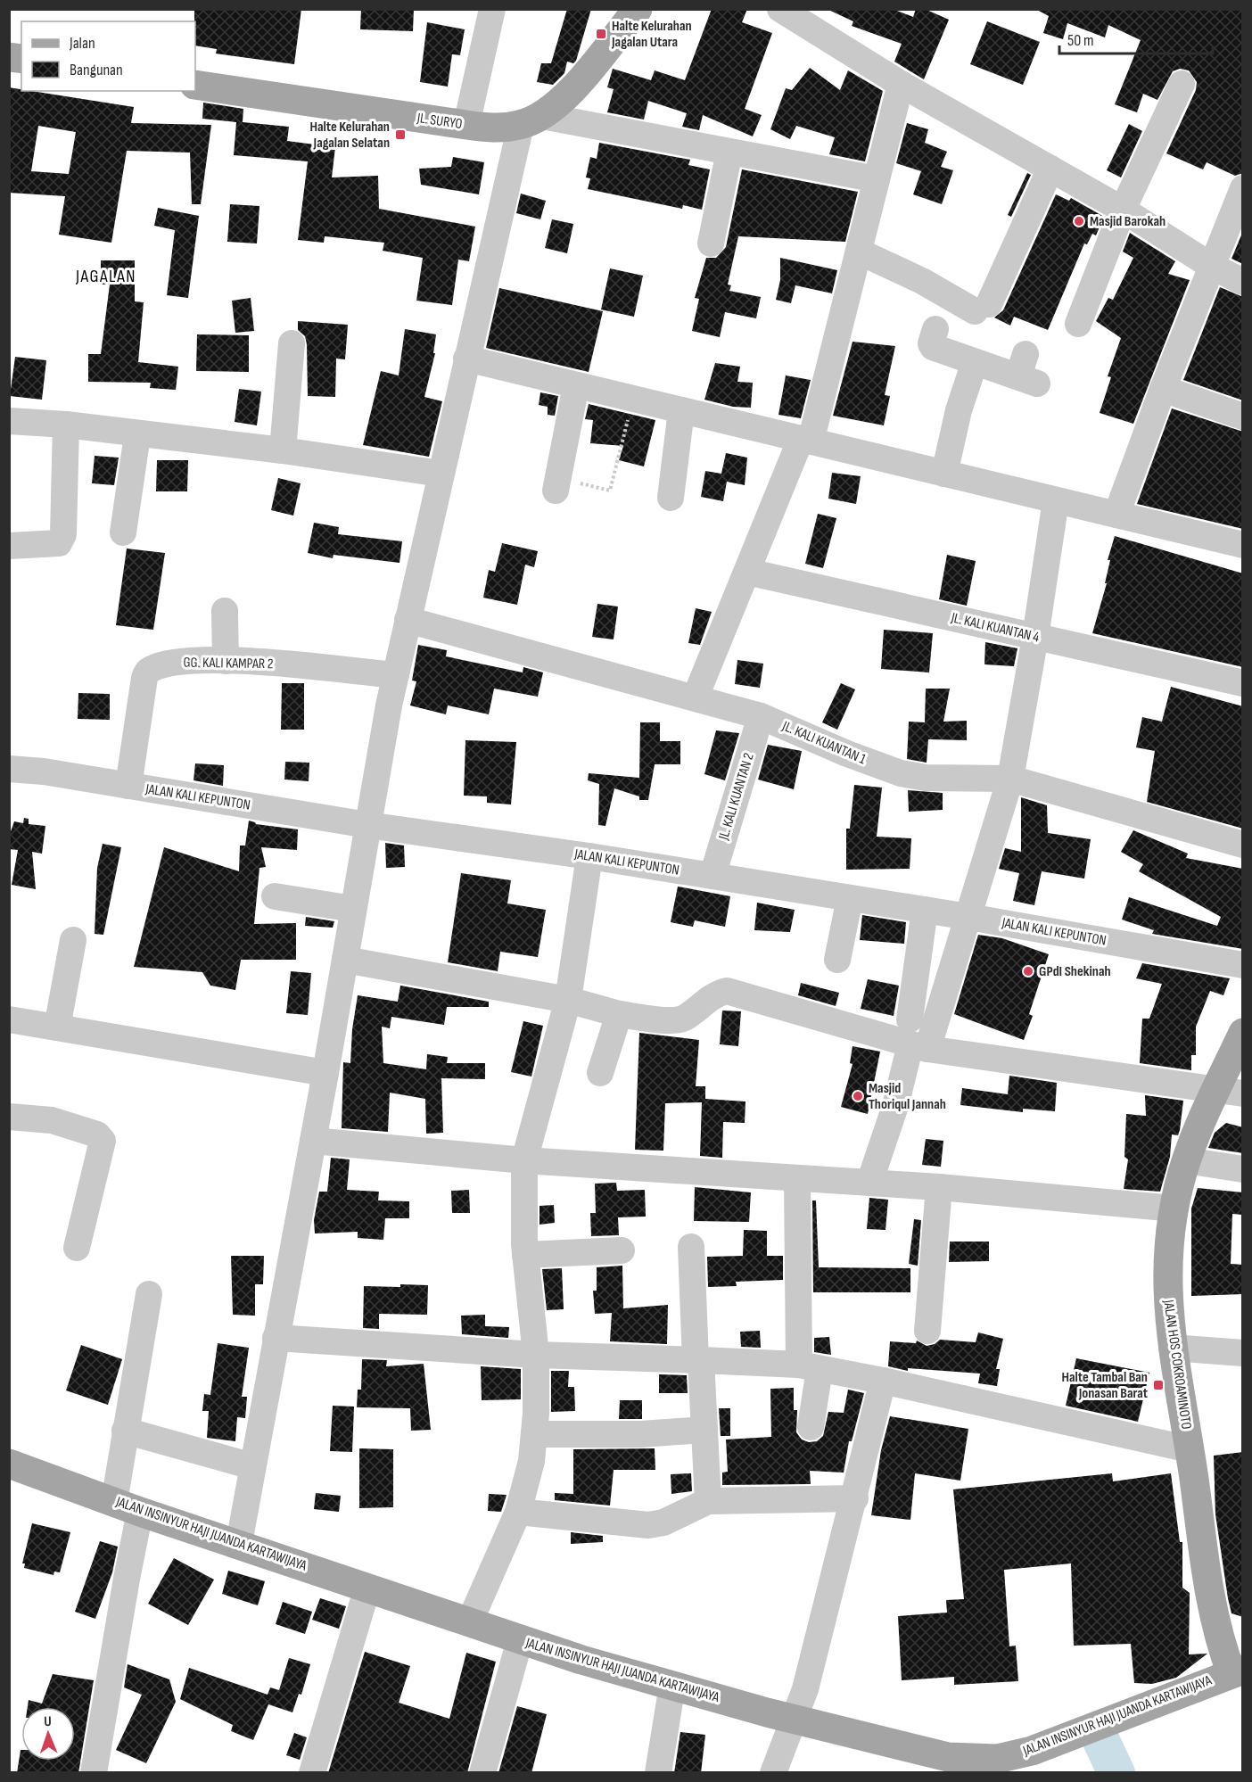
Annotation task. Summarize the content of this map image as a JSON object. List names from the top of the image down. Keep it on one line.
{"streets":{"main road":["JL. SURYO","JALAN HOS COKROAMINOTO","JALAN INSINYUR HAJI JUANDA KARTAWIJAYA"],"street":["JL. KALI KUANTAN 4","GG. KALI KAMPAR 2","JL. KALI KUANTAN 1","JL. KALI KUANTAN 2","JALAN KALI KEPUNTON"]},"crossings":[["GG. KALI KAMPAR 2","JALAN KALI KEPUNTON"],["JL. KALI KUANTAN 1","JL. KALI KUANTAN 2"],["JL. KALI KUANTAN 2","JALAN KALI KEPUNTON"],["JALAN HOS COKROAMINOTO","JALAN INSINYUR HAJI JUANDA KARTAWIJAYA"]],"districts":["JAGALAN"],"places":{"transit":["Halte Kelurahan Jagalan Utara","Halte Kelurahan Jagalan Selatan","Halte Tambal Ban Jonasan Barat"],"other":["Masjid Barokah","GPdI Shekinah","Masjid Thoriqul Jannah"]},"legend":["Jalan","Bangunan"],"scale_bar":"50 m","north":"top"}
